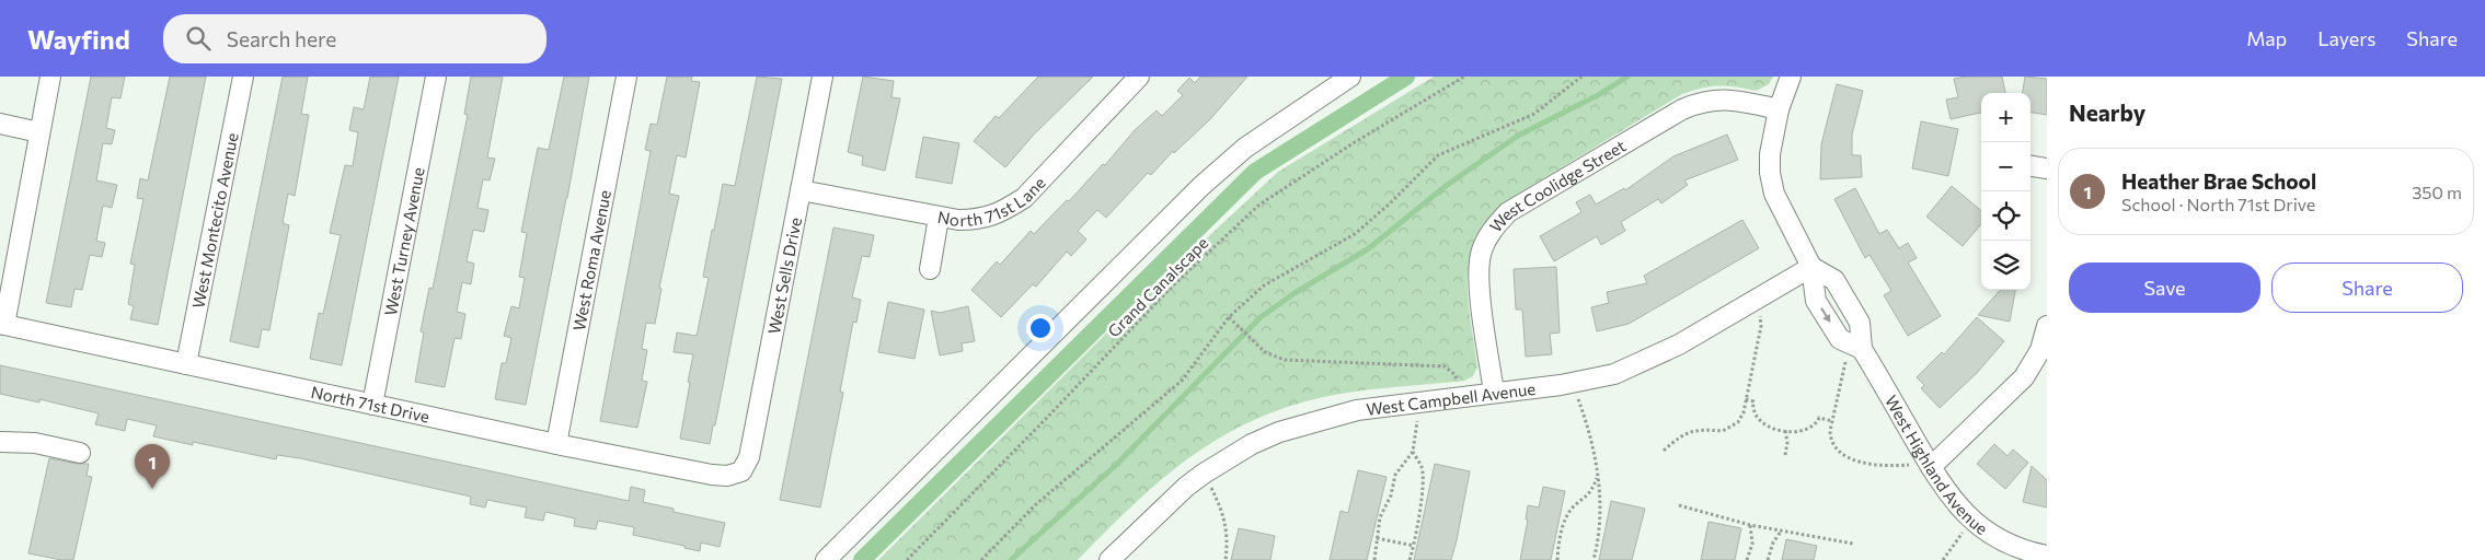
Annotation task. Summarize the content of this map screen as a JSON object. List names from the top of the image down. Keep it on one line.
{"streets":{"street":["West Coolidge Street","North 71st Lane","West Montecito Avenue","West Turney Avenue","West Roma Avenue","West Sells Drive","West Campbell Avenue","North 71st Drive","West Highland Avenue"],"path":["Grand Canalscape"]},"crossings":[["West Coolidge Street","West Campbell Avenue"],["North 71st Lane","West Sells Drive"],["West Montecito Avenue","North 71st Drive"],["West Turney Avenue","North 71st Drive"],["West Roma Avenue","North 71st Drive"],["West Sells Drive","North 71st Drive"],["West Campbell Avenue","West Highland Avenue"]],"page":{"header":"Wayfind","search":"Search here","nav":["Map","Layers","Share"],"heading":"Nearby","map_buttons":["+","−"],"list":[{"mark":"1","name":"Heather Brae School","note":"School · North 71st Drive","value":"350 m"}],"buttons":["Save","Share"],"pins":"1"}}
